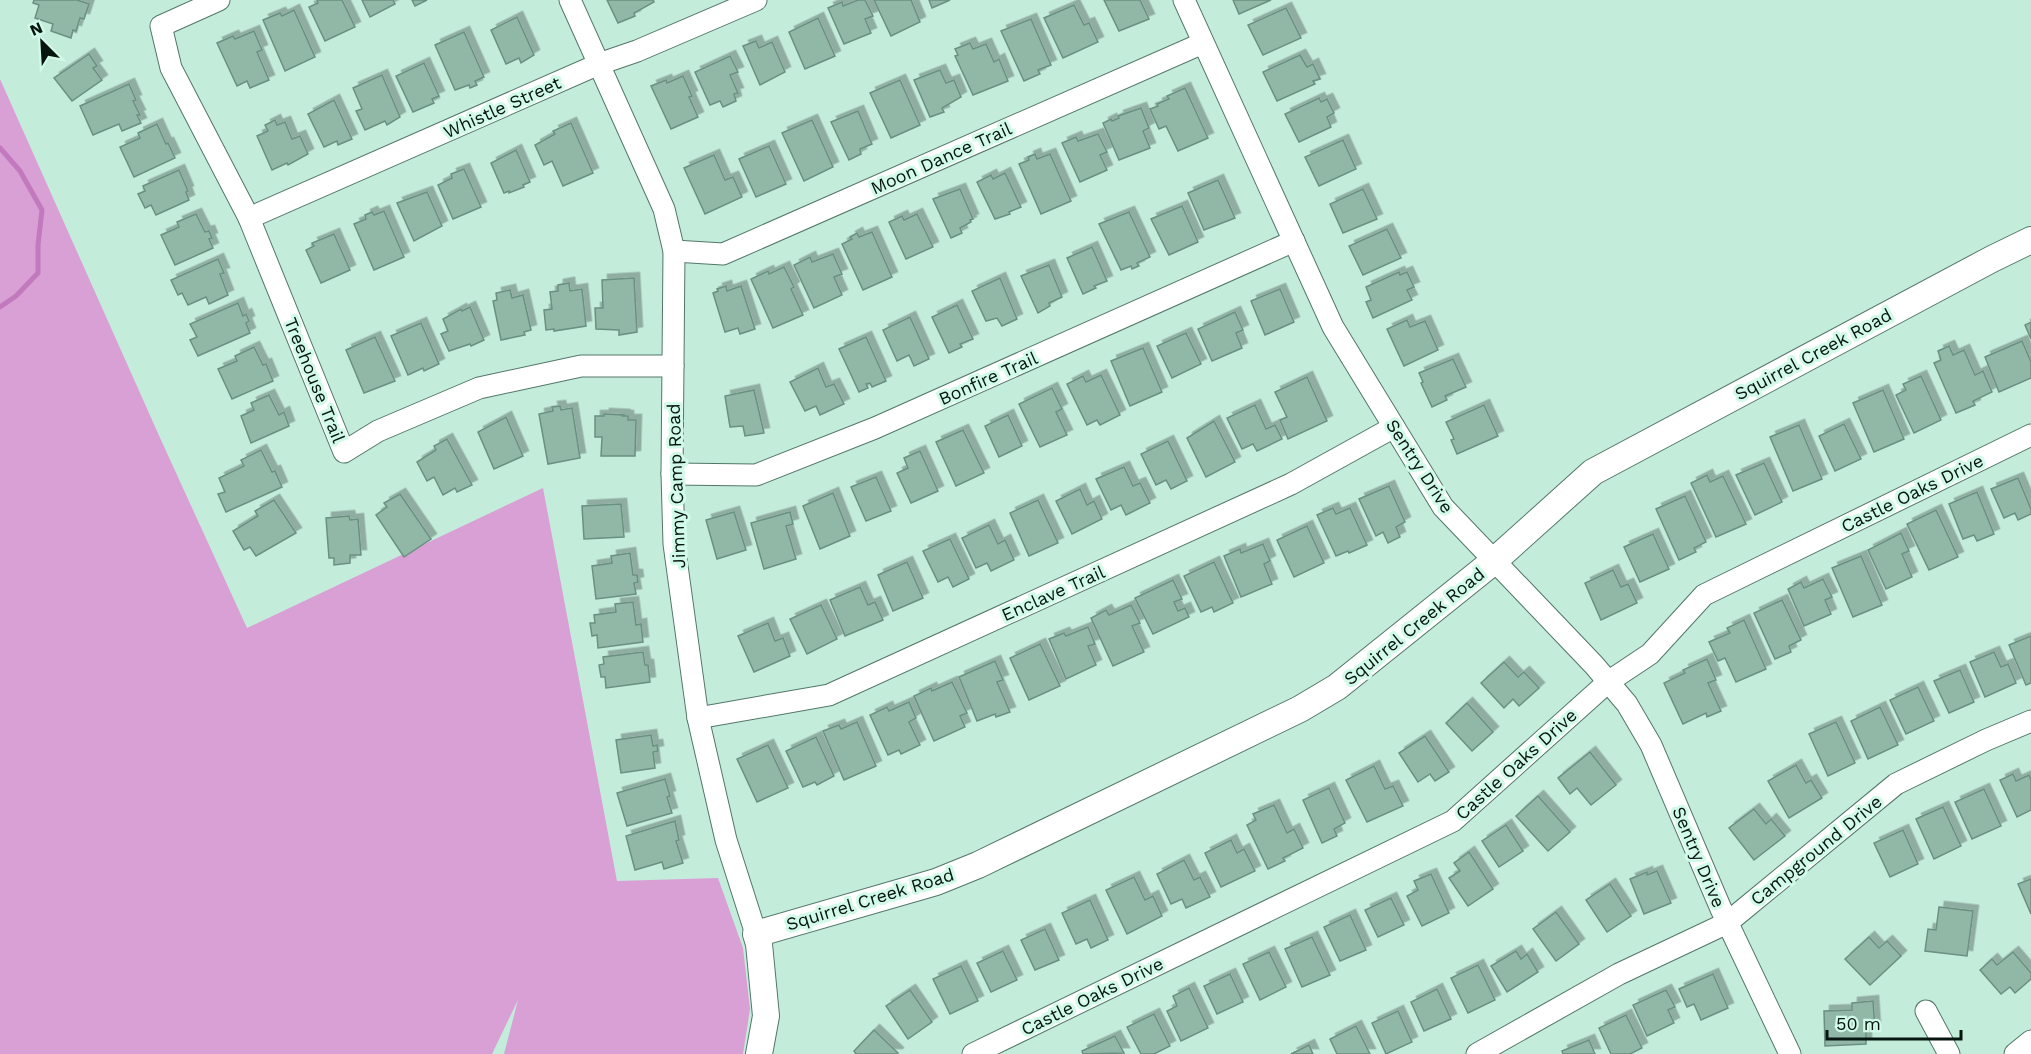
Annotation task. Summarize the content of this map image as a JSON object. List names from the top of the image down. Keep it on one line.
{"streets":{"street":["Whistle Street","Moon Dance Trail","Squirrel Creek Road","Bonfire Trail","Treehouse Trail","Sentry Drive","Jimmy Camp Road","Castle Oaks Drive","Enclave Trail","Campground Drive"]},"crossings":[["Whistle Street","Treehouse Trail"],["Whistle Street","Jimmy Camp Road"],["Moon Dance Trail","Sentry Drive"],["Moon Dance Trail","Jimmy Camp Road"],["Squirrel Creek Road","Sentry Drive"],["Squirrel Creek Road","Jimmy Camp Road"],["Bonfire Trail","Sentry Drive"],["Bonfire Trail","Jimmy Camp Road"],["Treehouse Trail","Jimmy Camp Road"],["Sentry Drive","Castle Oaks Drive"],["Sentry Drive","Enclave Trail"],["Sentry Drive","Campground Drive"],["Jimmy Camp Road","Enclave Trail"]],"scale_bar":"50 m","north":"top left"}
